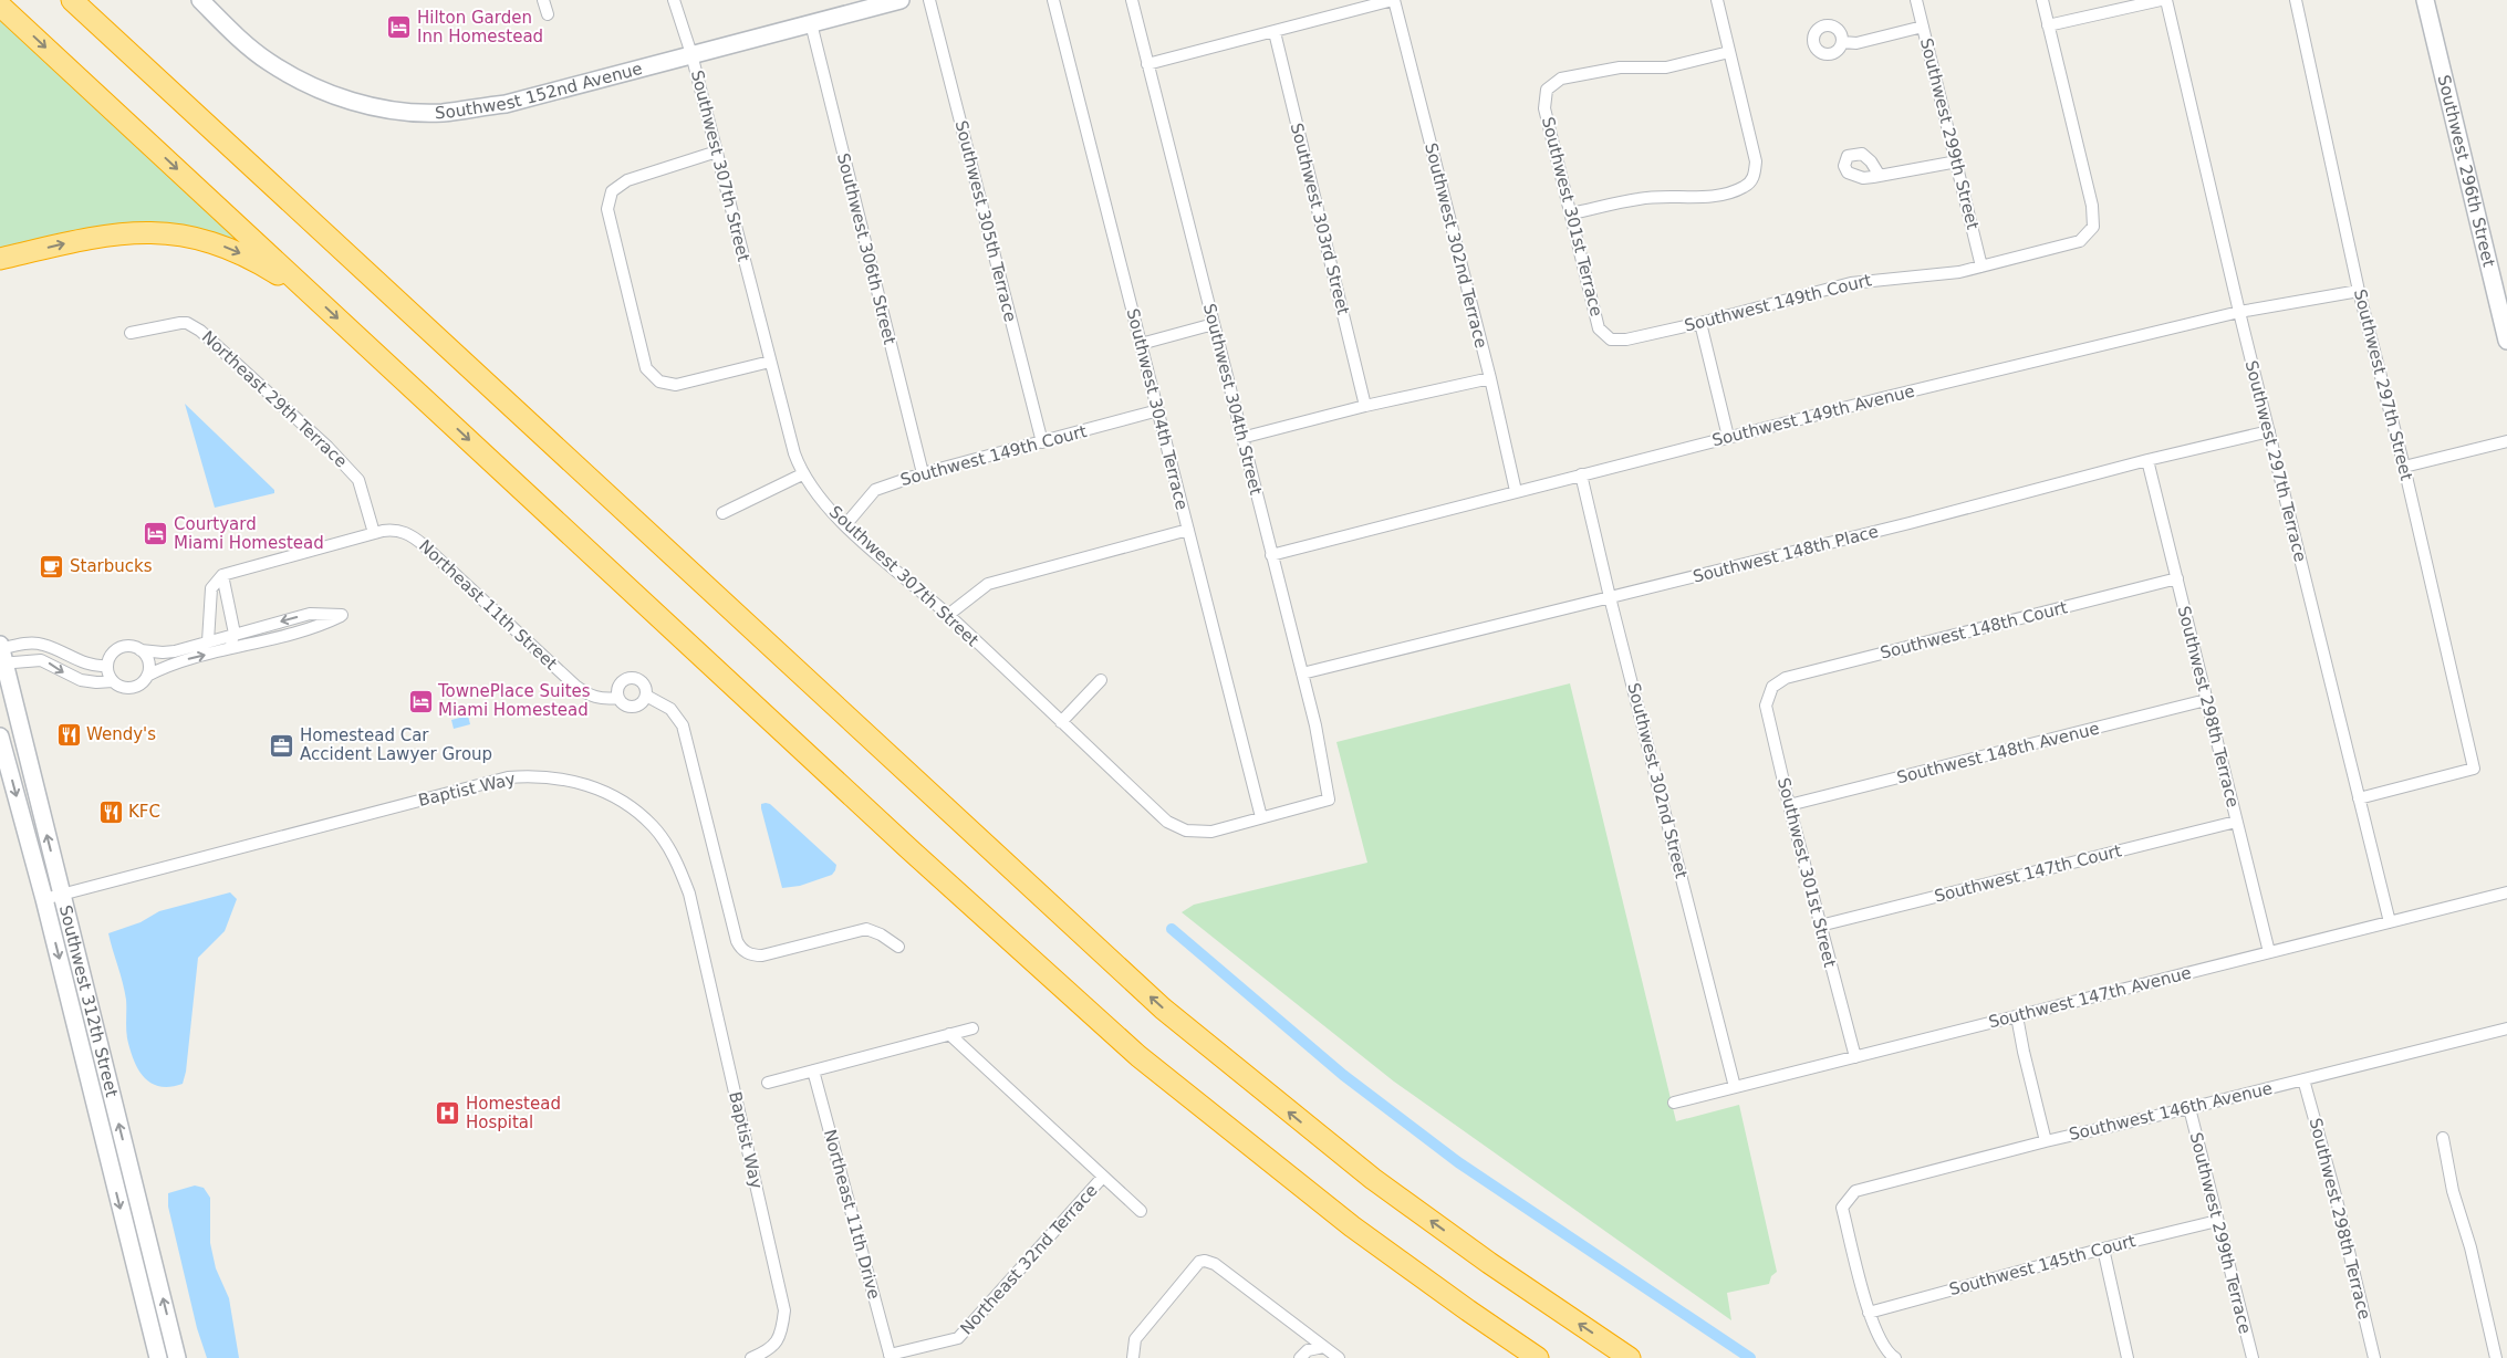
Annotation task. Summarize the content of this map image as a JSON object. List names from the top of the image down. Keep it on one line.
{"streets":{"main road":["Southwest 152nd Avenue","Southwest 296th Street","Southwest 312th Street"],"street":["Southwest 299th Street","Southwest 307th Street","Southwest 301st Terrace","Southwest 303rd Street","Southwest 305th Terrace","Southwest 302nd Terrace","Southwest 306th Street","Southwest 149th Court","Southwest 297th Street","Northeast 29th Terrace","Southwest 304th Street","Southwest 304th Terrace","Southwest 149th Avenue","Southwest 297th Terrace","Southwest 148th Place","Northeast 11th Street","Southwest 148th Court","Southwest 298th Terrace","Southwest 148th Avenue","Southwest 302nd Street","Baptist Way","Southwest 301st Street","Southwest 147th Court","Southwest 147th Avenue","Southwest 146th Avenue","Northeast 11th Drive","Southwest 299th Terrace","Northeast 32nd Terrace","Southwest 145th Court"]},"crossings":[["Southwest 152nd Avenue","Southwest 307th Street"],["Southwest 152nd Avenue","Southwest 306th Street"],["Southwest 299th Street","Southwest 149th Court"],["Southwest 307th Street","Southwest 149th Court"],["Southwest 307th Street","Southwest 304th Street"],["Southwest 307th Street","Southwest 304th Terrace"],["Southwest 301st Terrace","Southwest 149th Court"],["Southwest 305th Terrace","Southwest 149th Court"],["Southwest 302nd Terrace","Southwest 149th Avenue"],["Southwest 306th Street","Southwest 149th Court"],["Southwest 149th Court","Southwest 304th Terrace"],["Southwest 297th Street","Southwest 149th Avenue"],["Southwest 297th Street","Southwest 297th Terrace"],["Northeast 29th Terrace","Northeast 11th Street"],["Southwest 304th Street","Southwest 304th Terrace"],["Southwest 304th Street","Southwest 149th Avenue"],["Southwest 304th Street","Southwest 148th Place"],["Southwest 149th Avenue","Southwest 297th Terrace"],["Southwest 149th Avenue","Southwest 302nd Street"],["Southwest 297th Terrace","Southwest 148th Place"],["Southwest 297th Terrace","Southwest 147th Avenue"],["Southwest 148th Place","Southwest 298th Terrace"],["Southwest 148th Place","Southwest 302nd Street"],["Southwest 148th Court","Southwest 298th Terrace"],["Southwest 148th Court","Southwest 301st Street"],["Southwest 298th Terrace","Southwest 148th Avenue"],["Southwest 298th Terrace","Southwest 147th Court"],["Southwest 298th Terrace","Southwest 147th Avenue"],["Southwest 298th Terrace","Southwest 146th Avenue"],["Southwest 148th Avenue","Southwest 301st Street"],["Southwest 302nd Street","Southwest 147th Avenue"],["Baptist Way","Southwest 312th Street"],["Southwest 301st Street","Southwest 147th Court"],["Southwest 301st Street","Southwest 147th Avenue"],["Southwest 146th Avenue","Southwest 299th Terrace"],["Southwest 146th Avenue","Southwest 145th Court"],["Northeast 11th Drive","Northeast 32nd Terrace"],["Southwest 299th Terrace","Southwest 145th Court"]],"places":{"hotel":["Hilton Garden Inn Homestead","Courtyard Miami Homestead","TownePlace Suites Miami Homestead"],"cafe":["Starbucks"],"restaurant":["Wendy's","KFC"],"office":["Homestead Car Accident Lawyer Group"],"hospital":["Homestead Hospital"]}}
